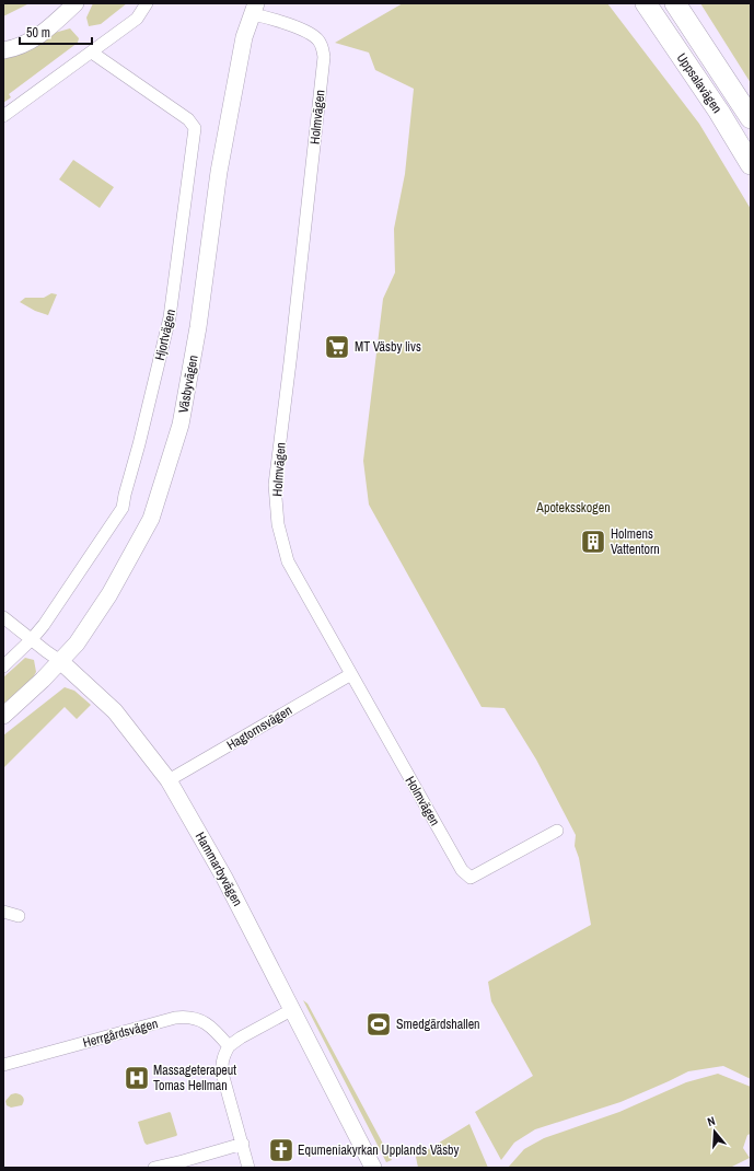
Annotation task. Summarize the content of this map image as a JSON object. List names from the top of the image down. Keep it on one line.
{"streets":{"highway":["Uppsalavägen"],"street":["Holmvägen","Hjortvägen","Väsbyvägen","Hagtornsvägen","Hammarbyvägen","Herrgårdsvägen"]},"crossings":[["Holmvägen","Väsbyvägen"],["Holmvägen","Hagtornsvägen"],["Hjortvägen","Hammarbyvägen"],["Väsbyvägen","Hammarbyvägen"],["Hagtornsvägen","Hammarbyvägen"]],"parks":["Apoteksskogen"],"places":{"supermarket":["MT Väsby livs"],"building":["Holmens Vattentorn"],"sports":["Smedgärdshallen"],"hospital":["Massageterapeut Tomas Hellman"],"church":["Equmeniakyrkan Upplands Väsby"]},"scale_bar":"50 m","north":"top"}
